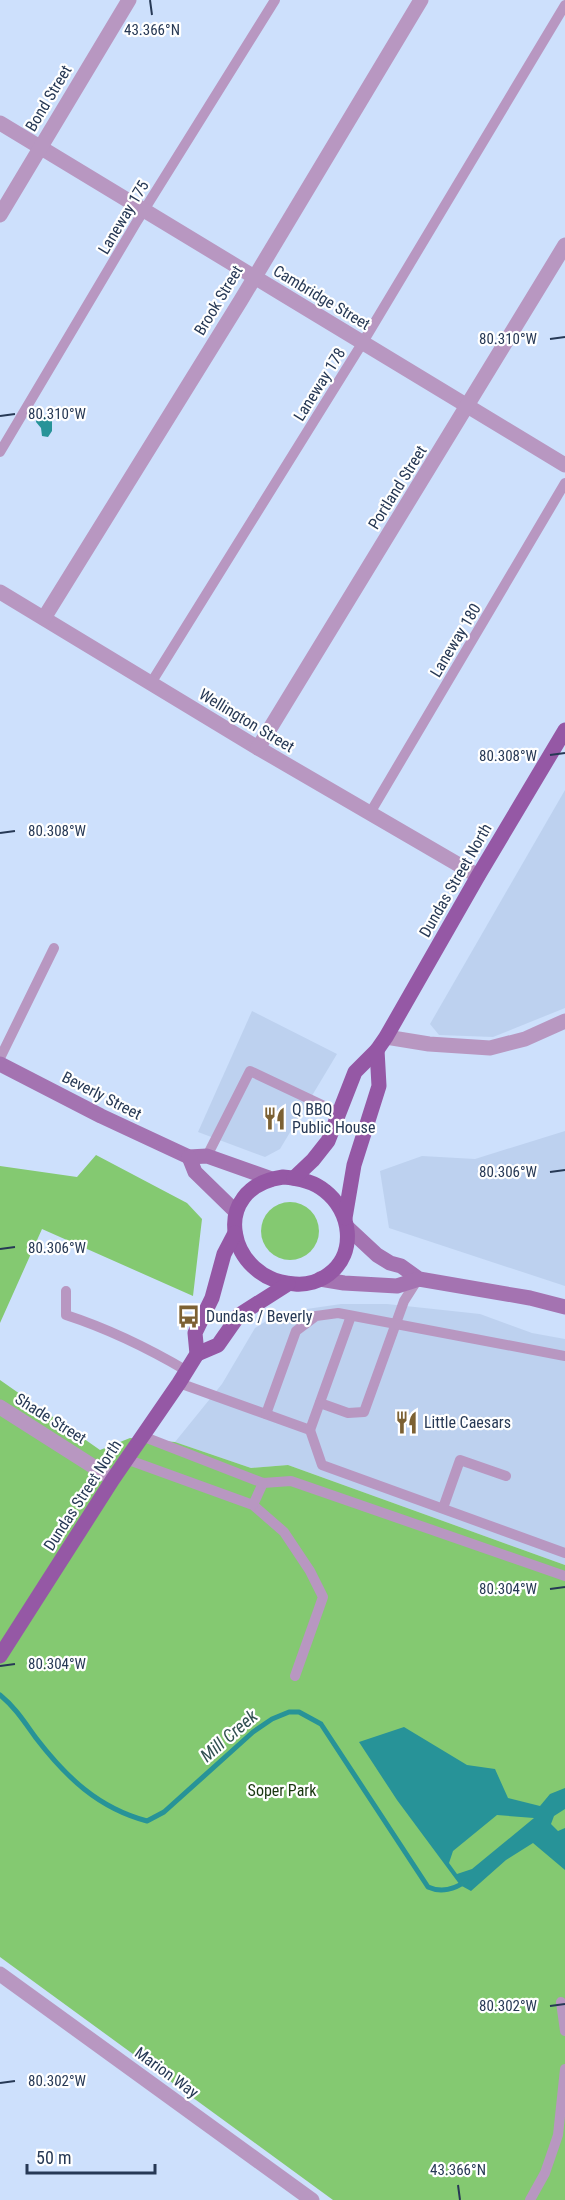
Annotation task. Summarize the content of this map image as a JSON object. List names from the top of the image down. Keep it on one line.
{"streets":{"main road":["Dundas Street North"],"street":["Bond Street","Cambridge Street","Brook Street","Portland Street","Wellington Street","Beverly Street","Shade Street","Marion Way"],"lane":["Laneway 175","Laneway 178","Laneway 180"]},"crossings":[["Bond Street","Cambridge Street"],["Laneway 175","Cambridge Street"],["Cambridge Street","Brook Street"],["Cambridge Street","Laneway 178"],["Cambridge Street","Portland Street"],["Brook Street","Wellington Street"],["Laneway 178","Wellington Street"],["Portland Street","Wellington Street"],["Laneway 180","Wellington Street"],["Wellington Street","Dundas Street North"],["Dundas Street North","Beverly Street"],["Dundas Street North","Shade Street"]],"water":["Mill Creek"],"parks":["Soper Park"],"places":{"restaurant":["Q BBQ Public House","Little Caesars"],"bus stop":["Dundas / Beverly"]},"scale_bar":"50 m","coordinates":["43.366°N","80.310°W","80.308°W","80.306°W","80.304°W","80.302°W"]}
